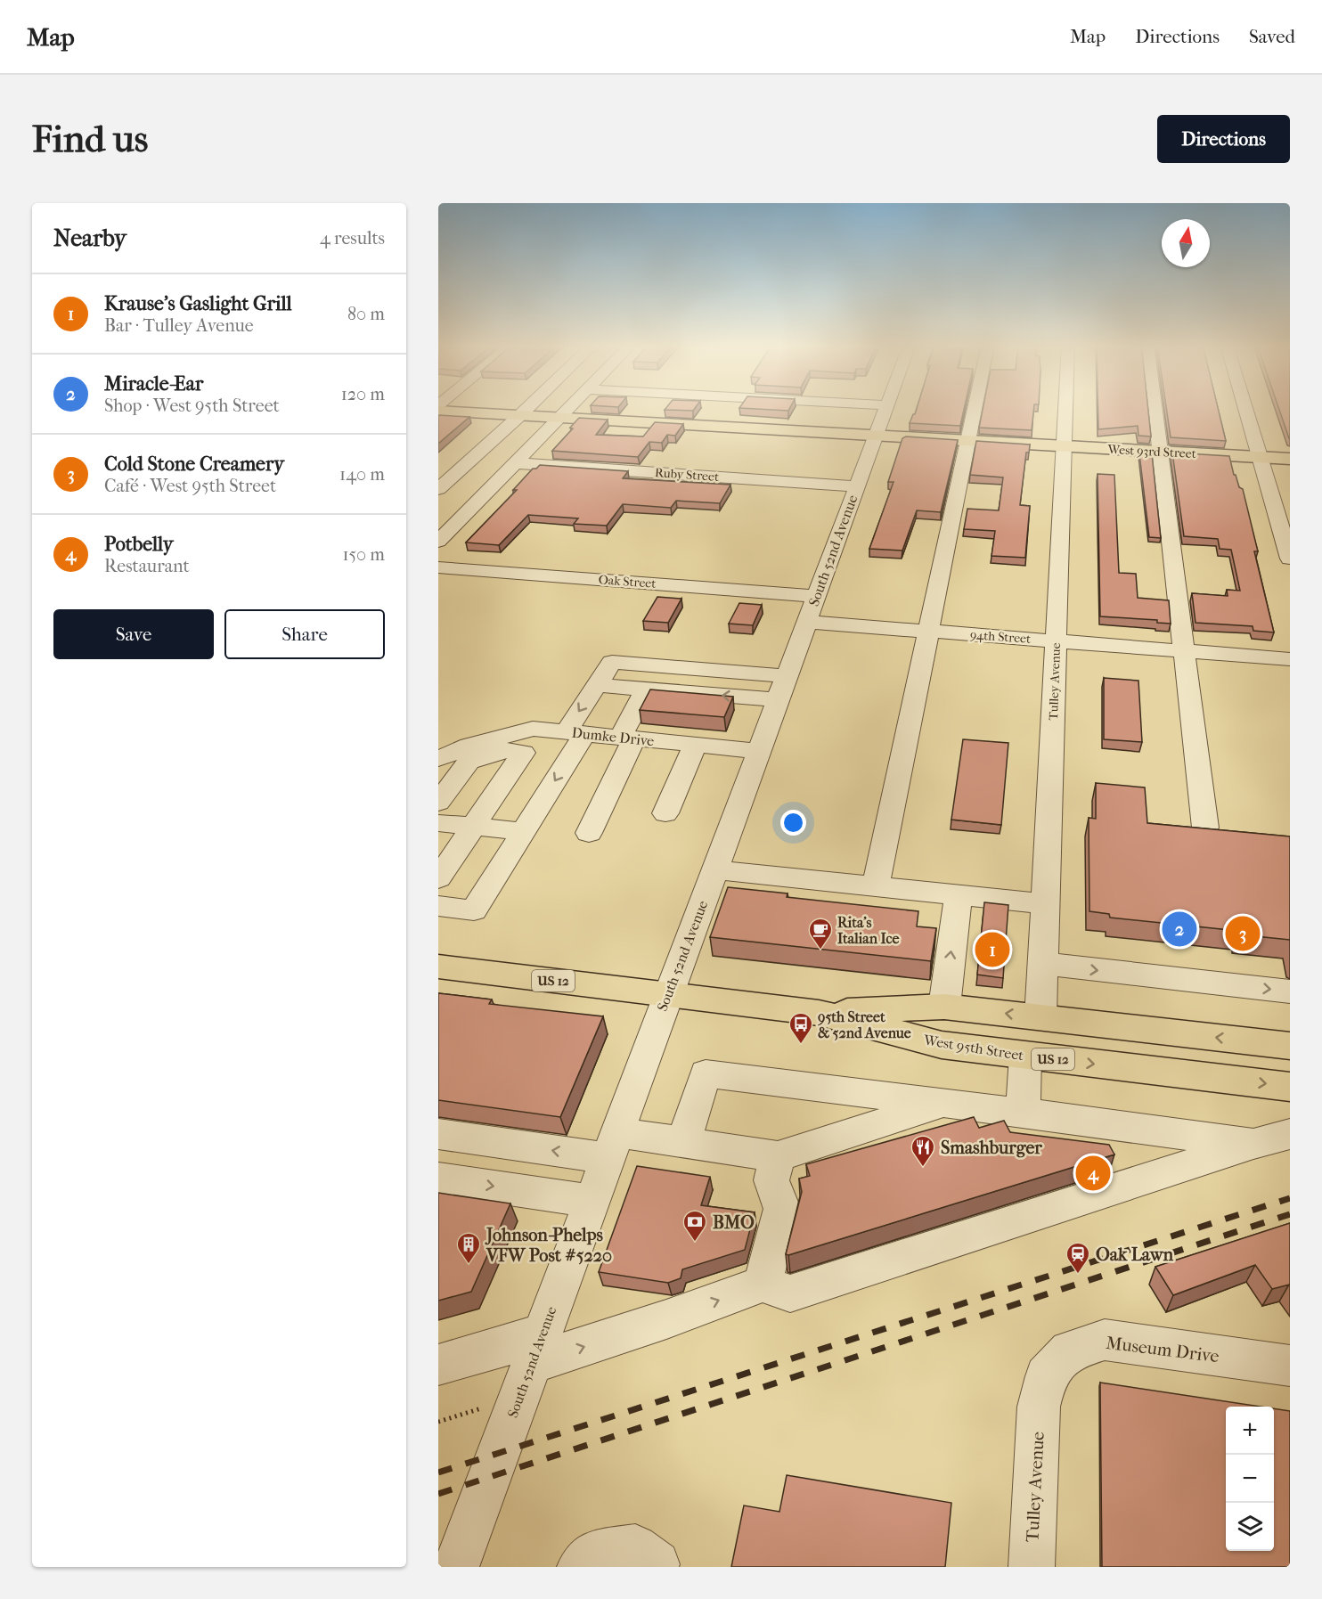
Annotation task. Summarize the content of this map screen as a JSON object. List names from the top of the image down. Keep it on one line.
{"streets":{"main road":["West 93rd Street","US 12","West 95th Street"],"street":["Ruby Street","South 52nd Avenue","Oak Street","94th Street","Tulley Avenue","Dumke Drive","Museum Drive"]},"crossings":[["West 93rd Street","South 52nd Avenue"],["West 93rd Street","Tulley Avenue"],["Ruby Street","South 52nd Avenue"],["South 52nd Avenue","Oak Street"],["South 52nd Avenue","94th Street"],["South 52nd Avenue","Dumke Drive"],["South 52nd Avenue","West 95th Street"],["94th Street","Tulley Avenue"],["Tulley Avenue","West 95th Street"],["Tulley Avenue","Museum Drive"]],"places":{"cafe":["Rita's Italian Ice"],"bus stop":["95th Street & 52nd Avenue"],"restaurant":["Smashburger"],"bank":["BMO"],"building":["Johnson-Phelps VFW Post #5220"],"station":["Oak Lawn"]},"north":"top","page":{"header":"Map","nav":["Map","Directions","Saved"],"buttons":["Directions",["Save","Share"]],"title":"Find us","heading":["Nearby","4 results"],"list":[{"mark":"1","name":"Krause's Gaslight Grill","note":"Bar · Tulley Avenue","value":"80 m"},{"mark":"2","name":"Miracle-Ear","note":"Shop · West 95th Street","value":"120 m"},{"mark":"3","name":"Cold Stone Creamery","note":"Café · West 95th Street","value":"140 m"},{"mark":"4","name":"Potbelly","note":"Restaurant","value":"150 m"}],"pins":["2","3","1","4"],"map_buttons":["+","−"]}}
